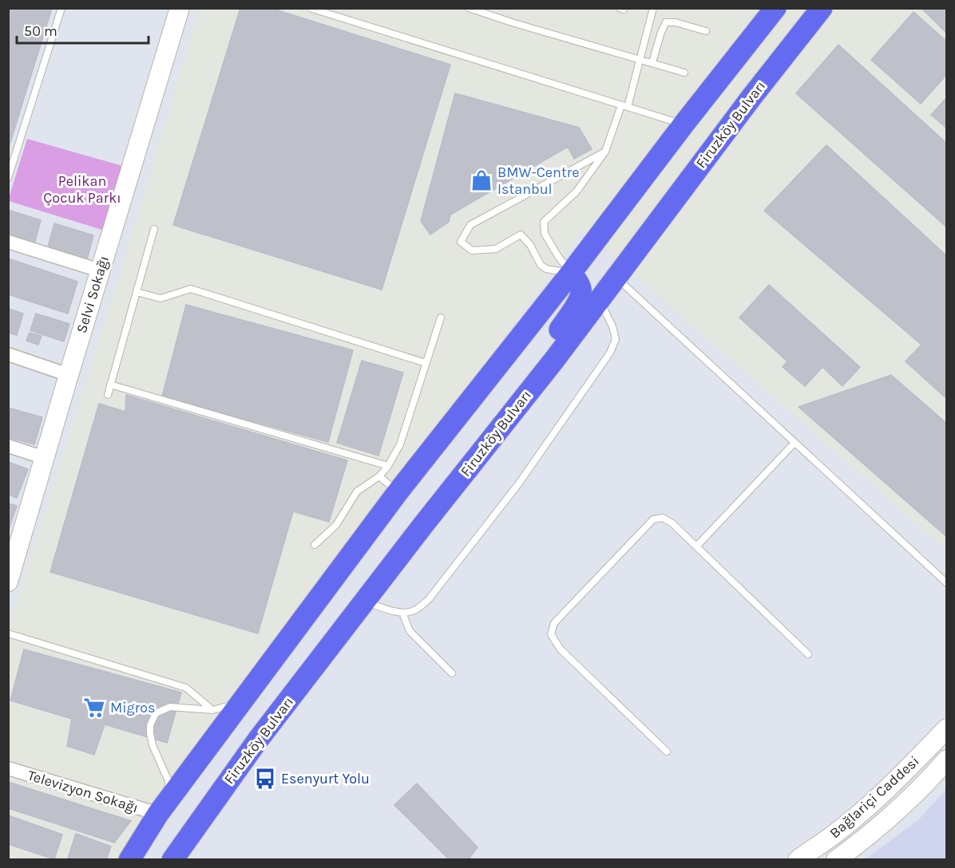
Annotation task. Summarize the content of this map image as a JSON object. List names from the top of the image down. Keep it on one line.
{"streets":{"main road":["Firuzköy Bulvarı"],"street":["Selvi Sokağı","Televizyon Sokağı","Bağlariçi Caddesi"]},"parks":["Pelikan Çocuk Parkı"],"places":{"shop":["BMW-Centre Istanbul"],"supermarket":["Migros"],"bus stop":["Esenyurt Yolu"]},"scale_bar":"50 m"}
